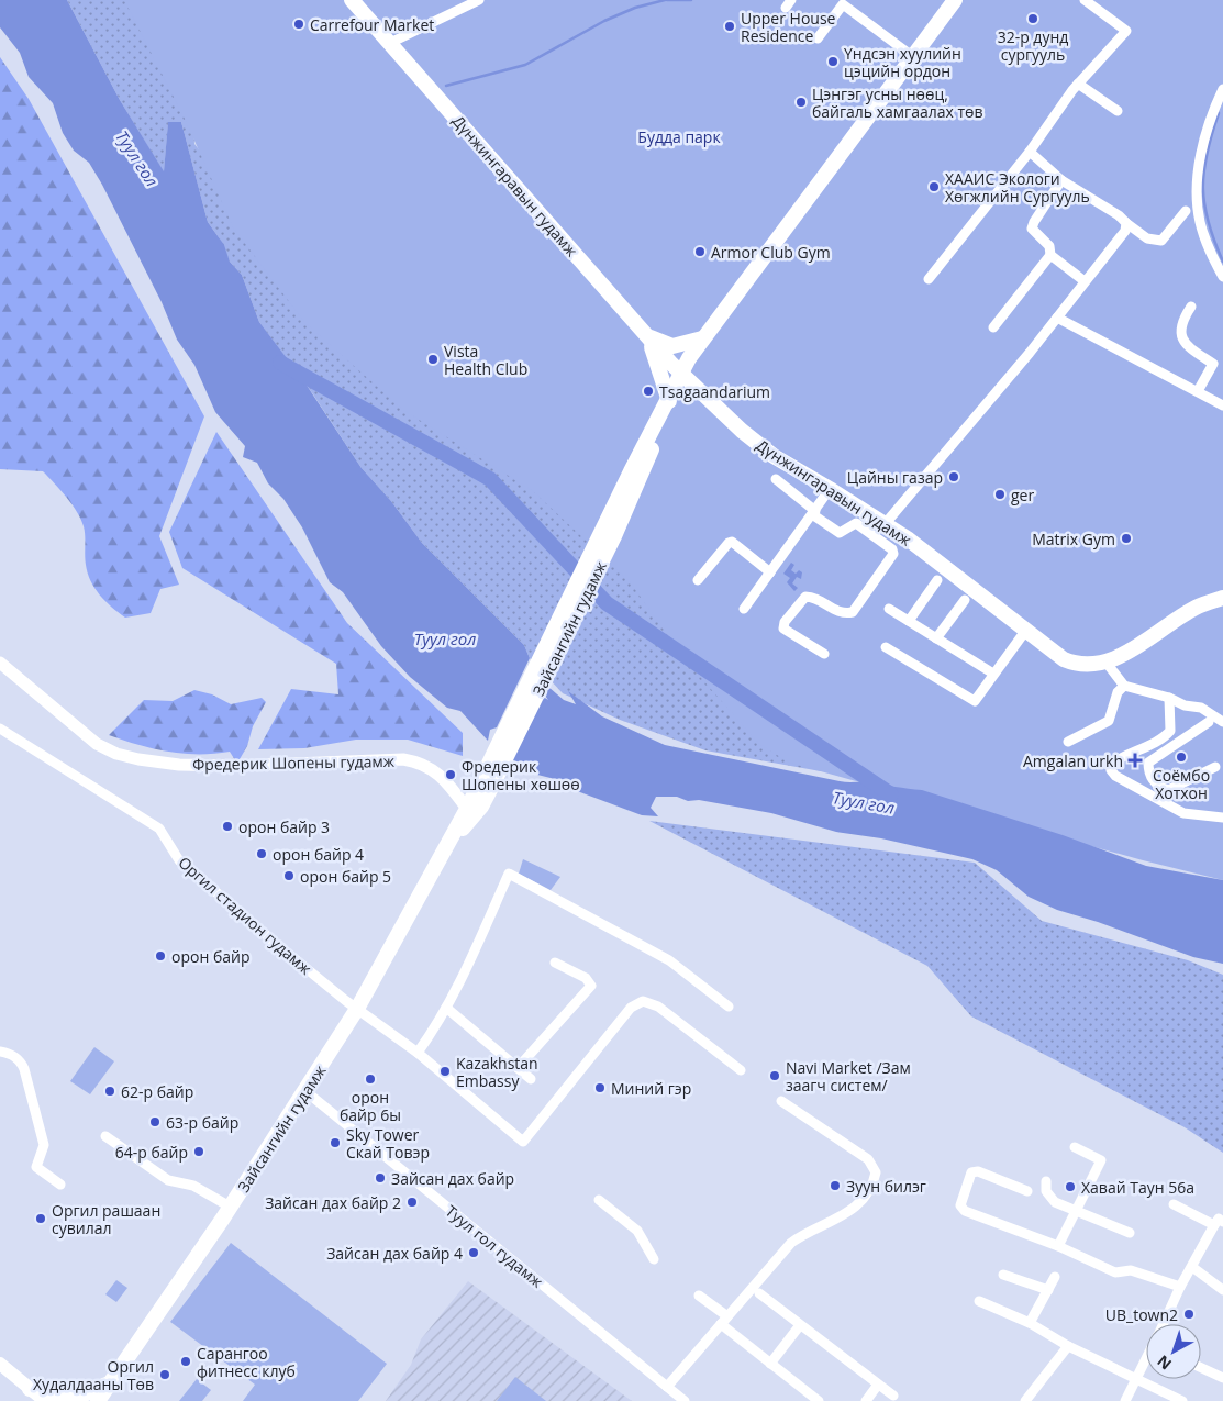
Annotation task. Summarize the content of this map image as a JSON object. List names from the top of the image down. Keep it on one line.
{"streets":{"main road":["Дүнжингаравын гудамж","Зайсангийн гудамж"],"street":["Фредерик Шопены гудамж","Оргил стадион гудамж","Туул гол гудамж"]},"crossings":[["Дүнжингаравын гудамж","Зайсангийн гудамж"],["Зайсангийн гудамж","Фредерик Шопены гудамж"],["Зайсангийн гудамж","Оргил стадион гудамж"],["Зайсангийн гудамж","Туул гол гудамж"]],"water":["Туул гол"],"parks":["Будда парк"],"places":{"other":["32-р дунд сургууль","Carrefour Market","Upper House Residence","Үндсэн хуулийн цэцийн ордон","Цэнгэг усны нөөц, байгаль хамгаалах төв","ХААИС Экологи Хөгжлийн Сургууль","Armor Club Gym","Vista Health Club","Tsagaandarium","Цайны газар","ger","Matrix Gym","Соёмбо Хотхон","Фредерик Шопены хөшөө","орон байр 3","орон байр 4","орон байр 5","орон байр","Kazakhstan Embassy","Navi Market /Зам заагч систем/","орон байр 6ы","Миний гэр","62-р байр","63-р байр","Sky Tower Скай Товэр","64-р байр","Зайсан дах байр","Зуун билэг","Хавай Таун 56а","Зайсан дах байр 2","Оргил рашаан сувилал","Зайсан дах байр 4","UB_town2","Сарангоо фитнесс клуб","Оргил Худалдааны Төв"],"health":["Amgalan urkh"]},"north":"bottom left"}
